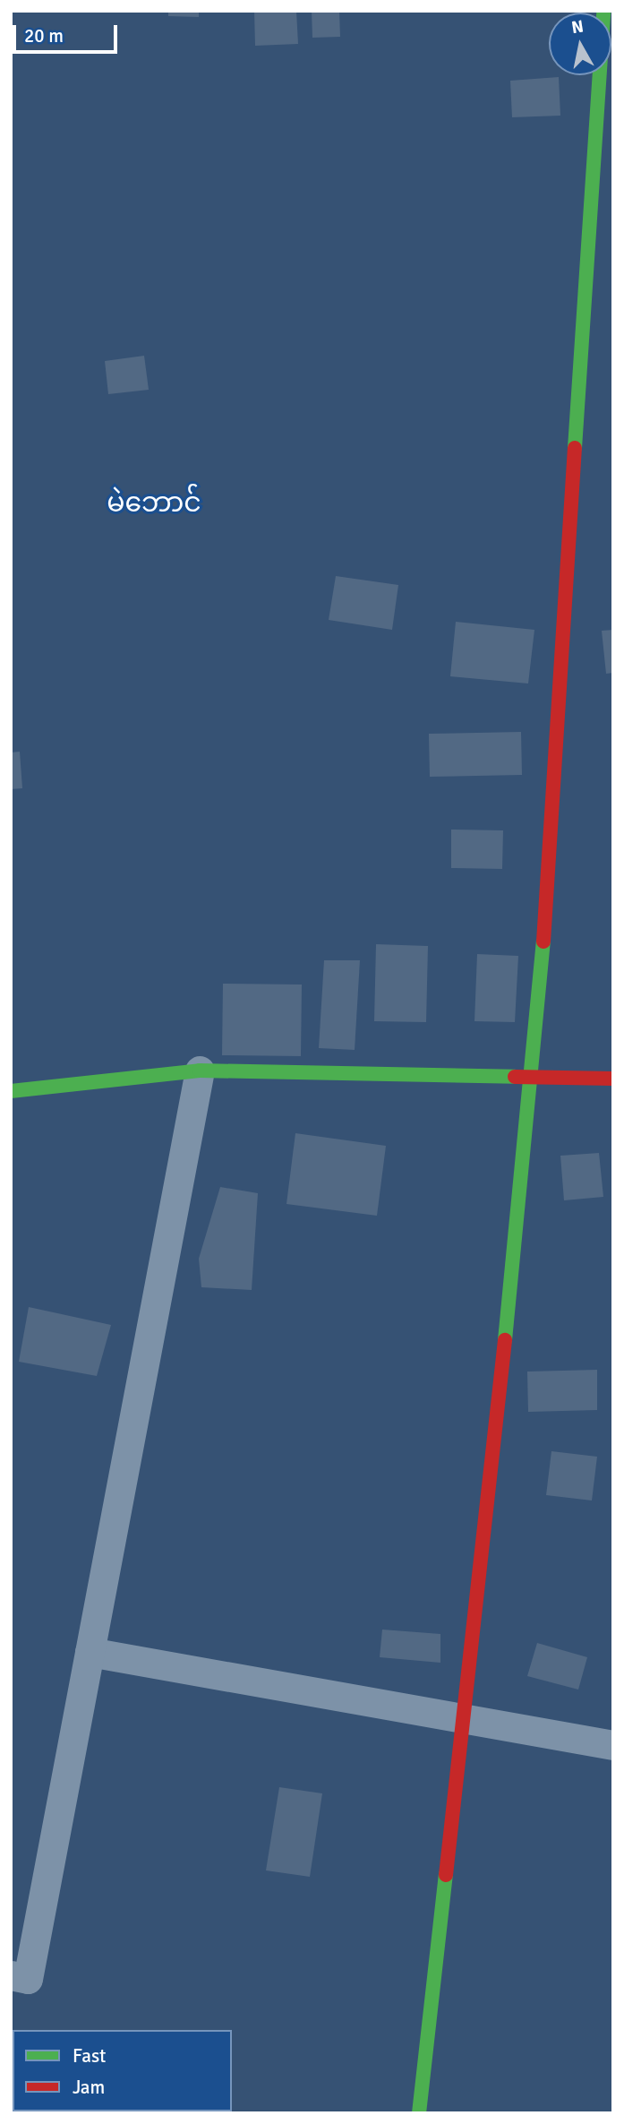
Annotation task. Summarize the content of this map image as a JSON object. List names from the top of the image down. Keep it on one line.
{"districts":["မဲဘောင်"],"legend":["Fast","Jam"],"scale_bar":"20 m","north":"top"}
